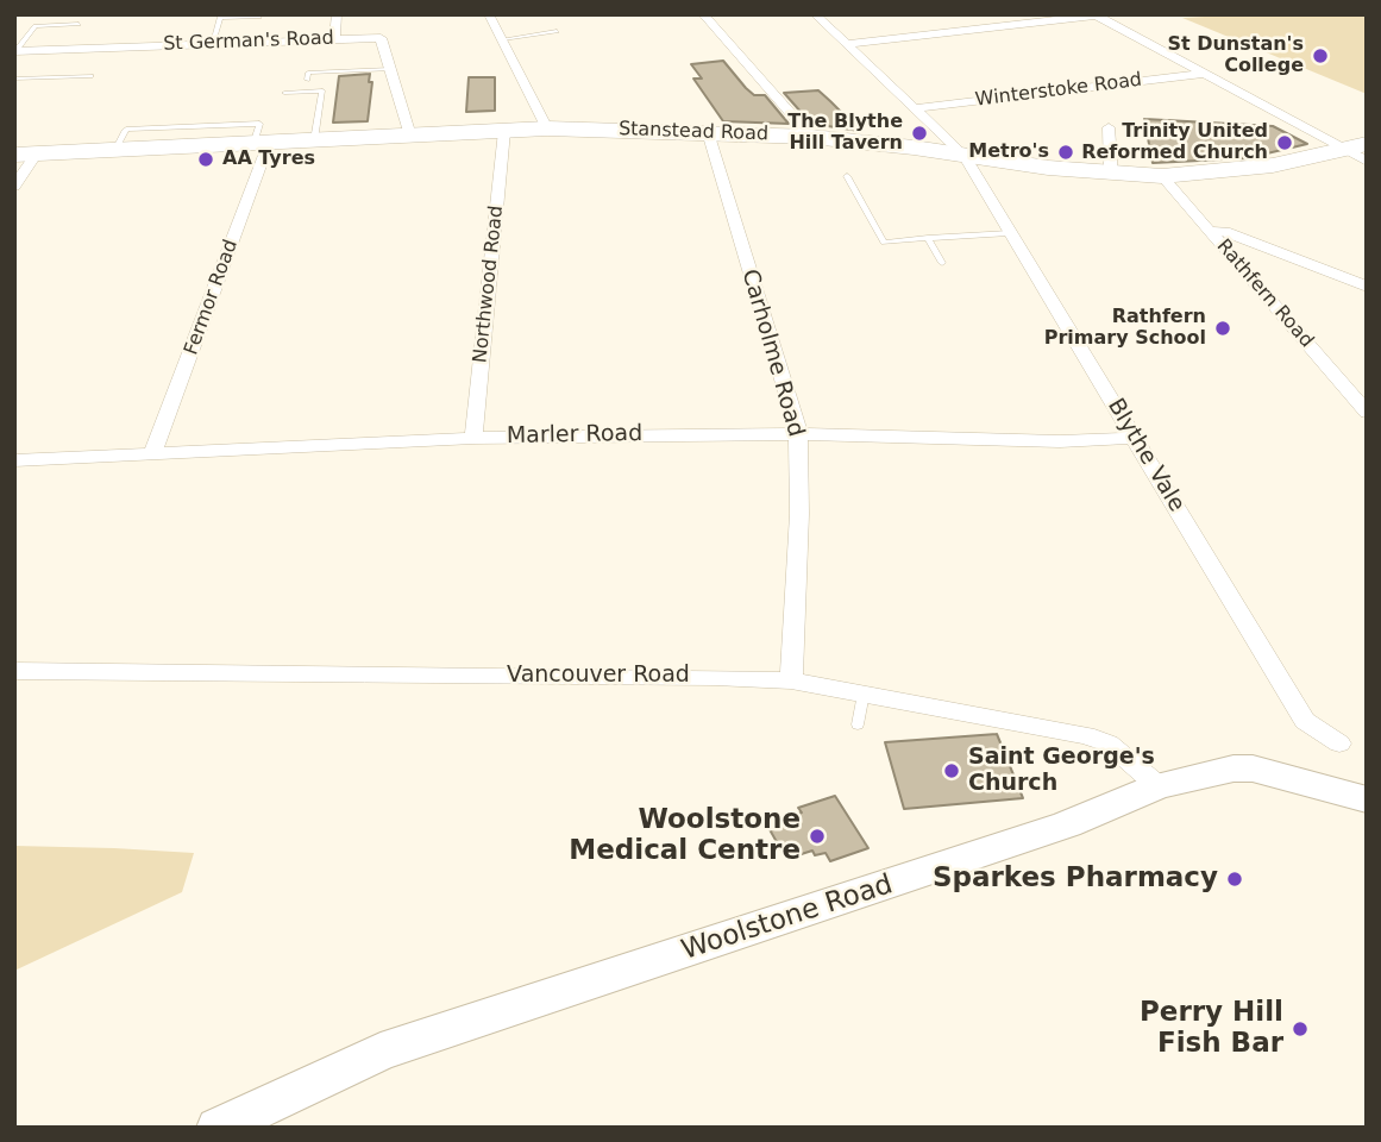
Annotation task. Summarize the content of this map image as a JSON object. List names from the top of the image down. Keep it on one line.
{"streets":{"highway":["Stanstead Road"],"street":["St German's Road","Winterstoke Road","Northwood Road","Rathfern Road","Fermor Road","Carholme Road","Marler Road","Blythe Vale","Vancouver Road","Woolstone Road"]},"crossings":[["St German's Road","Stanstead Road"],["Winterstoke Road","Blythe Vale"],["Stanstead Road","Northwood Road"],["Stanstead Road","Rathfern Road"],["Stanstead Road","Fermor Road"],["Stanstead Road","Carholme Road"],["Stanstead Road","Blythe Vale"],["Northwood Road","Marler Road"],["Fermor Road","Marler Road"],["Carholme Road","Marler Road"],["Carholme Road","Vancouver Road"],["Marler Road","Blythe Vale"],["Vancouver Road","Woolstone Road"]],"places":["St Dunstan's College","The Blythe Hill Tavern","Trinity United Reformed Church","Metro's","AA Tyres","Rathfern Primary School","Saint George's Church","Woolstone Medical Centre","Sparkes Pharmacy","Perry Hill Fish Bar"]}
